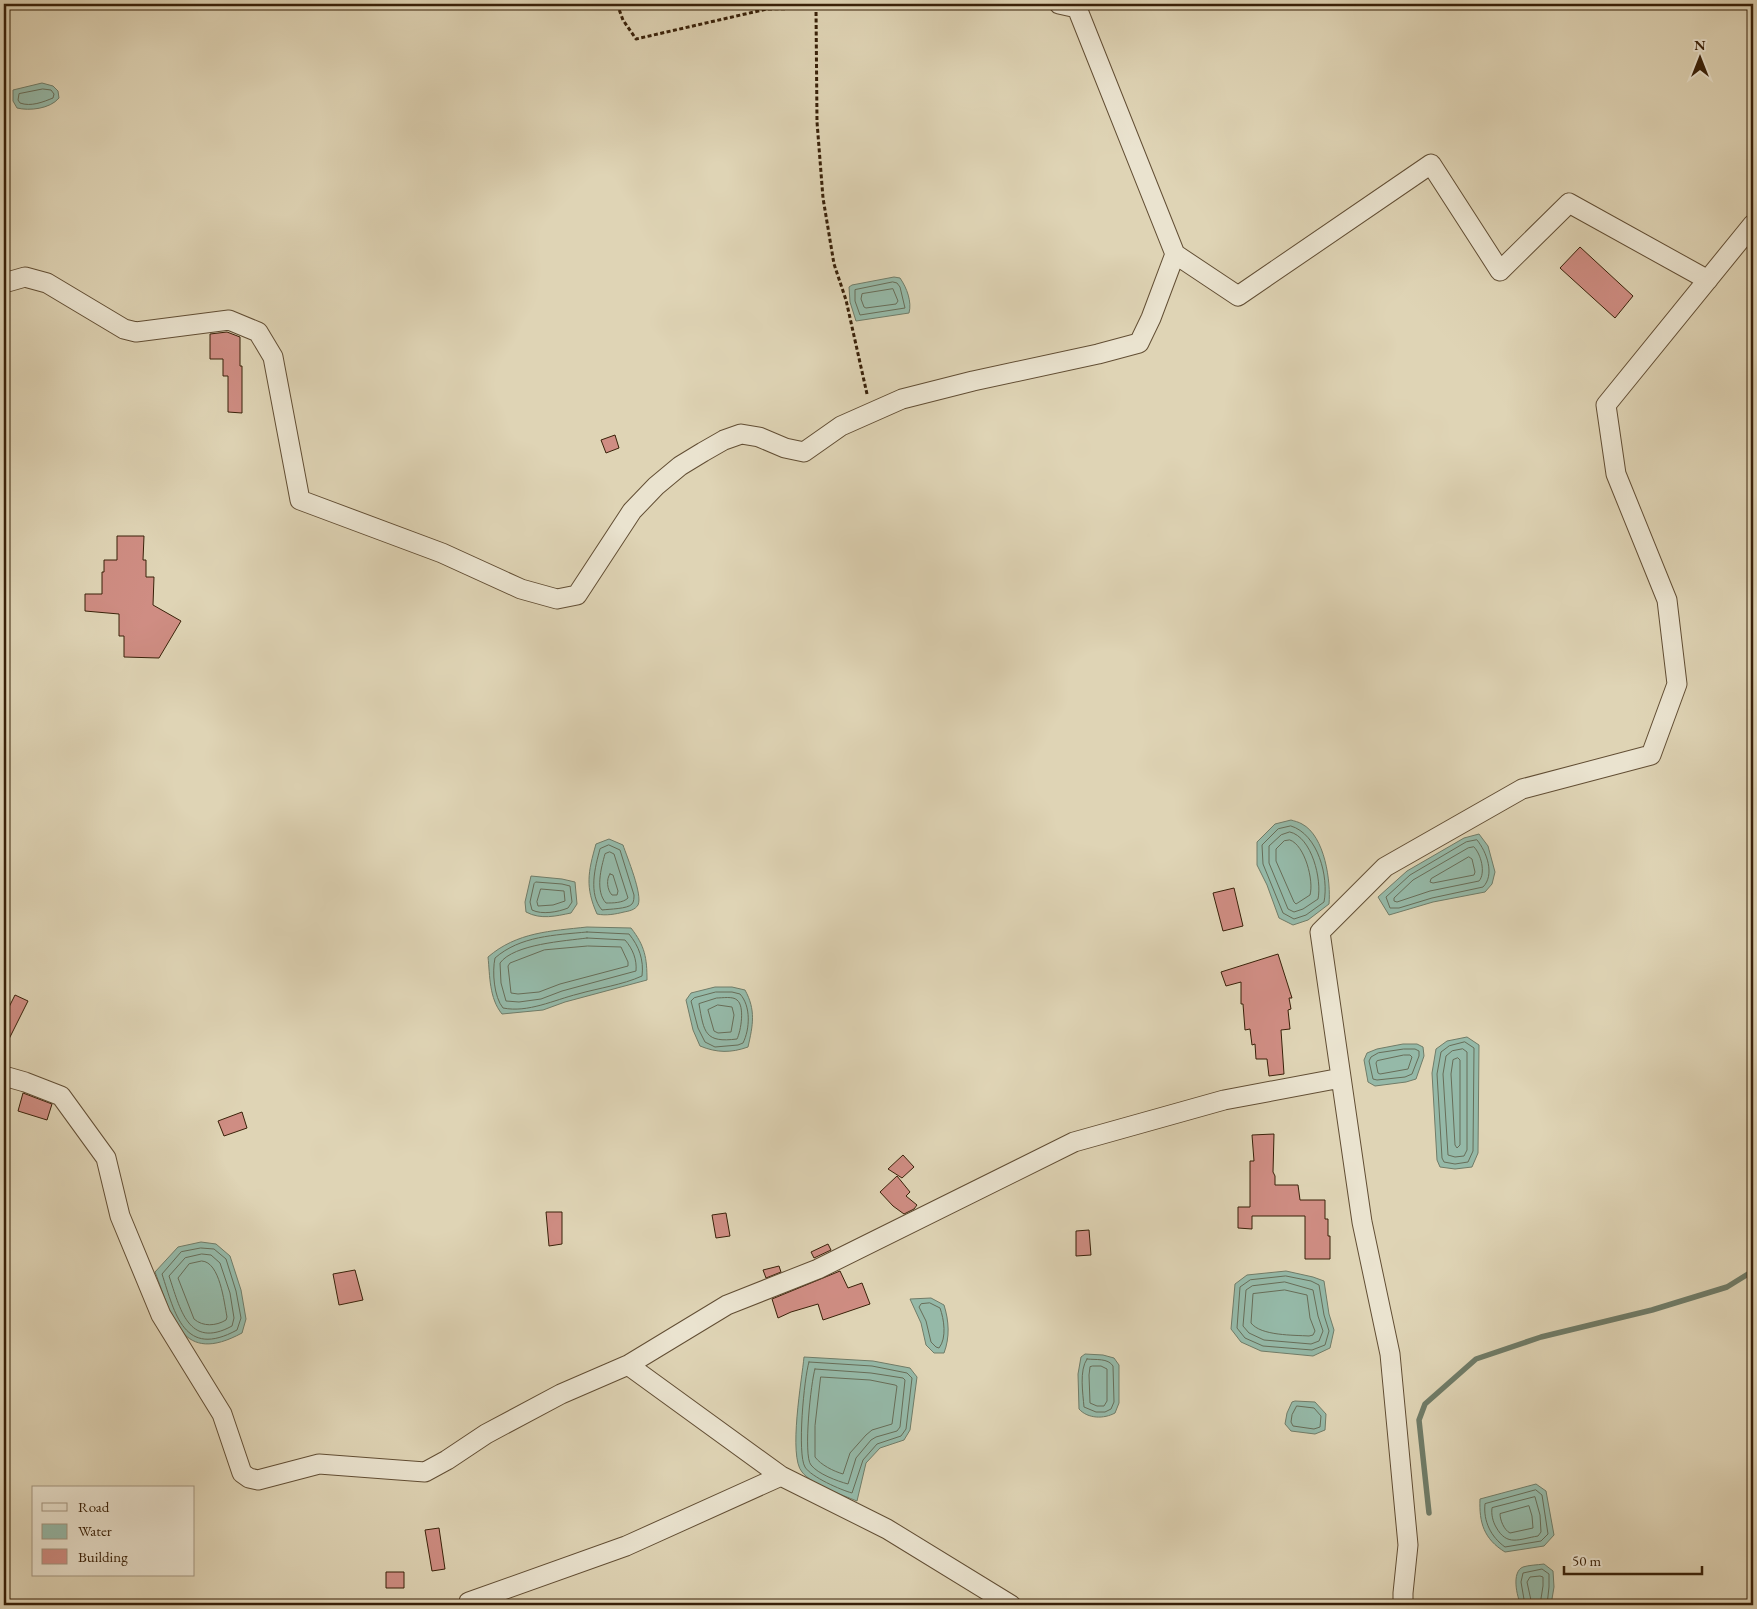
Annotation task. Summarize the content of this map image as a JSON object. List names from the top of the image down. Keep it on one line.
{"legend":["Road","Water","Building"],"scale_bar":"50 m","north":"top"}
